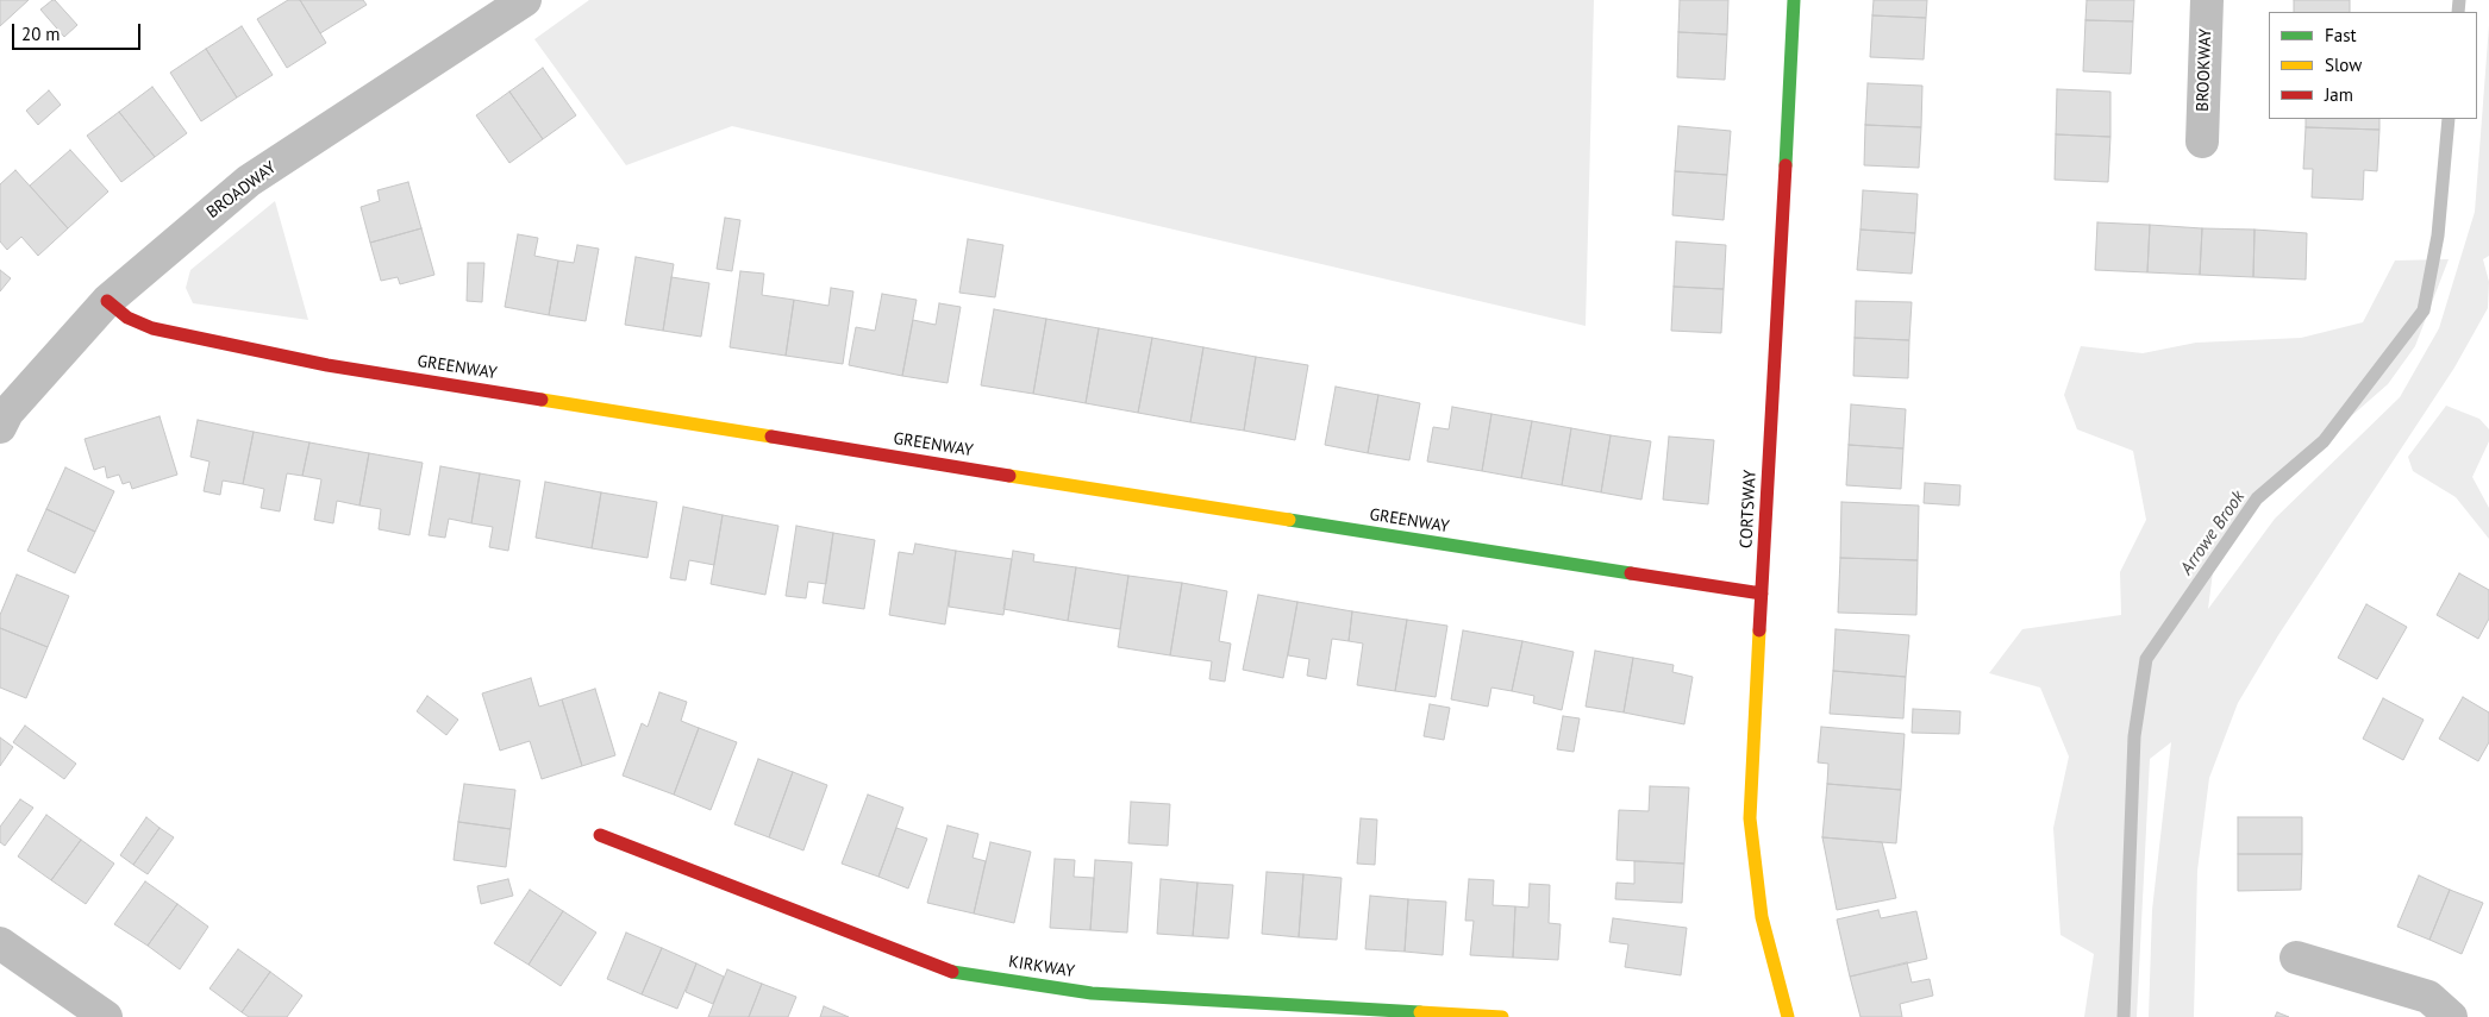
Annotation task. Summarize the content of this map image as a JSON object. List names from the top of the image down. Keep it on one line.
{"streets":{"street":["BROOKWAY","BROADWAY","GREENWAY","CORTSWAY","KIRKWAY"]},"crossings":[["BROADWAY","GREENWAY"],["GREENWAY","CORTSWAY"]],"water":["Arrowe Brook"],"legend":["Fast","Slow","Jam"],"scale_bar":"20 m"}
